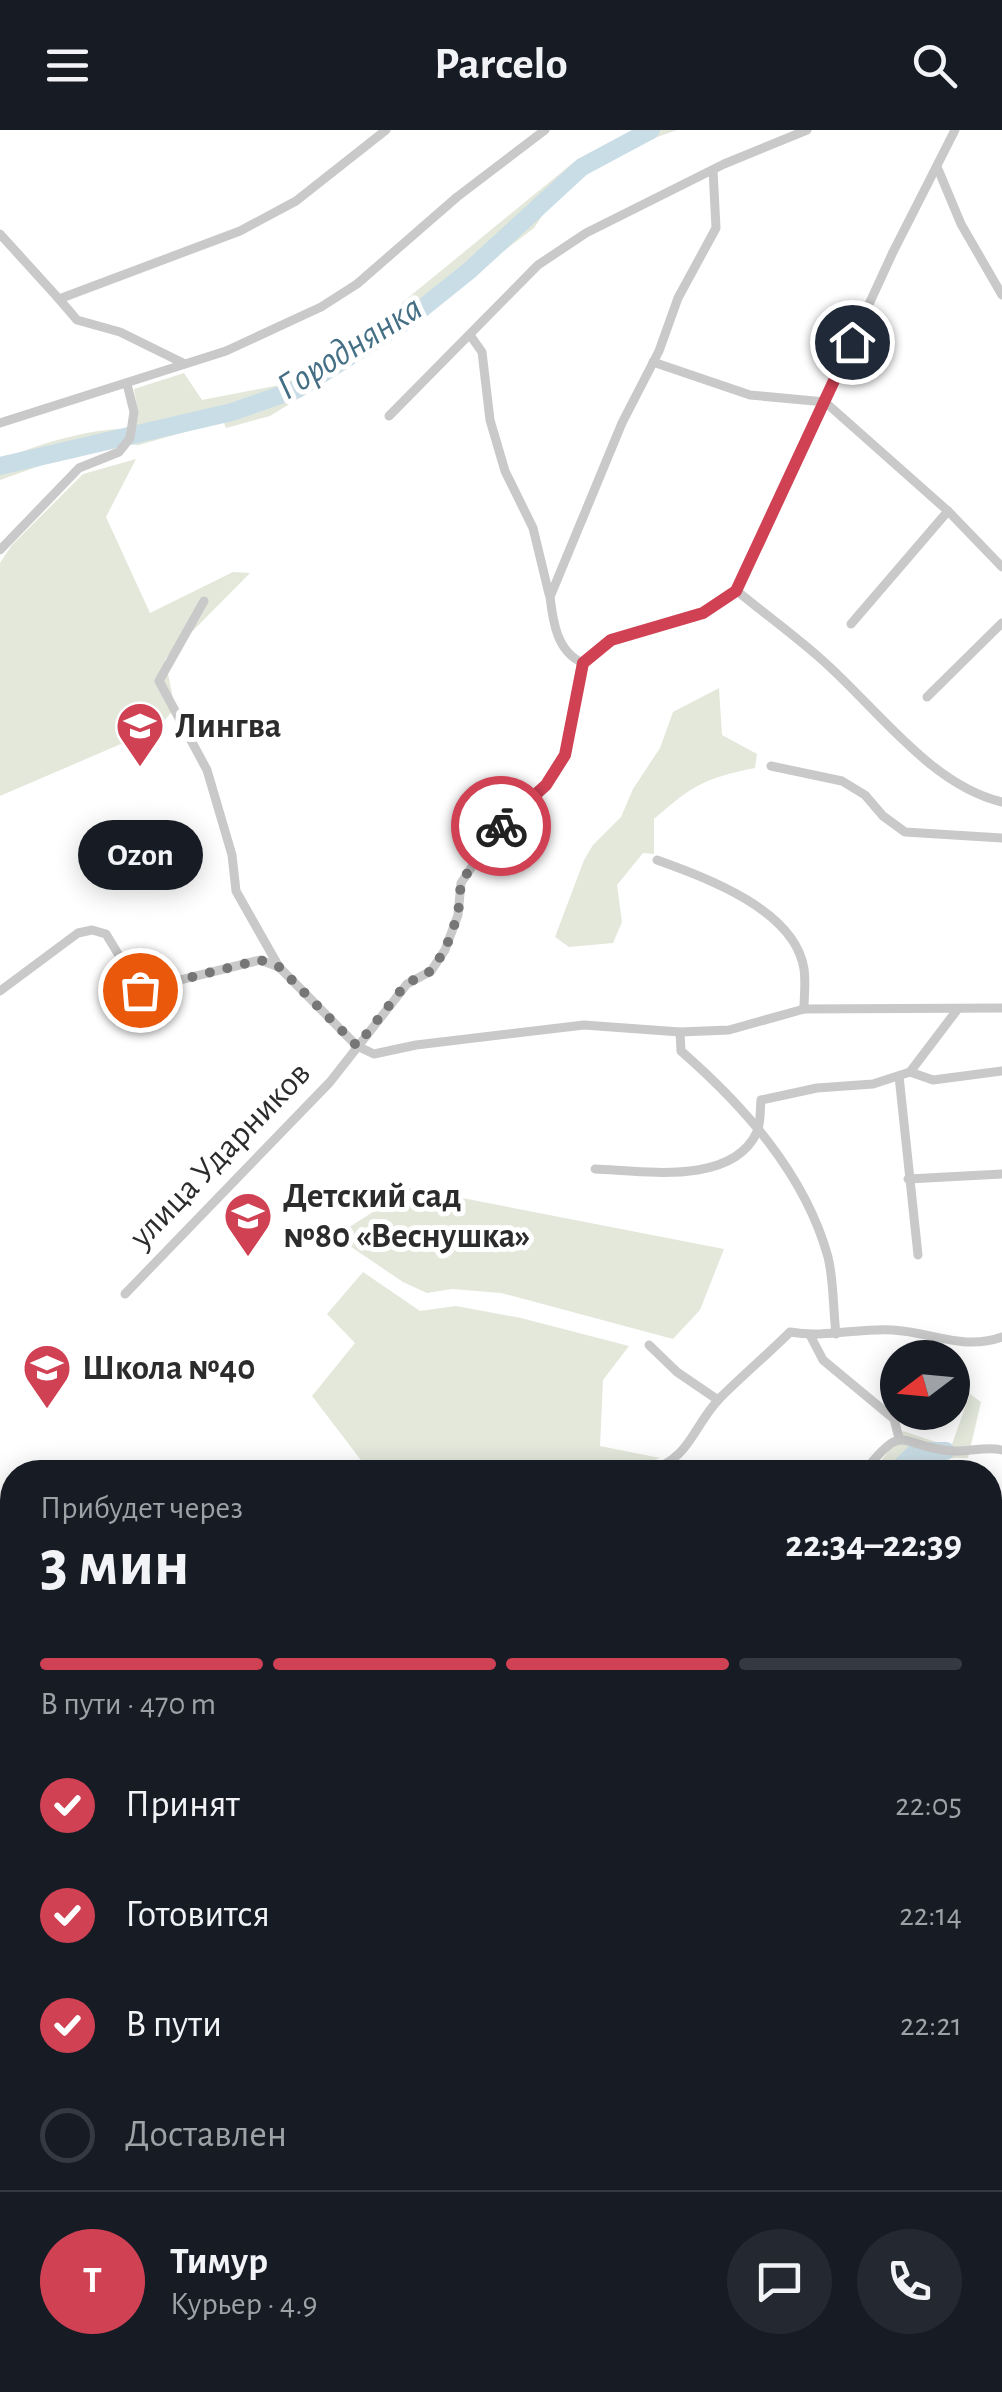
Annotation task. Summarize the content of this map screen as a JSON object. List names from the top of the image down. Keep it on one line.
{"streets":{"street":["улица Ударников"]},"water":["Городнянка"],"places":{"school or university":["Лингва","Детский сад №80 «Веснушка»","Школа №40"],"other":["Ozon"]},"north":"left","page":{"header":"Parcelo","bubble":"Ozon","heading":["3 мин","Прибудет через","22:34–22:39"],"panel":["Тимур","Курьер · 4.9"],"bar":"В пути · 470 m","list":[["Принят","22:05"],["Готовится","22:14"],["В пути","22:21"],"Доставлен"],"round":"Т"}}
